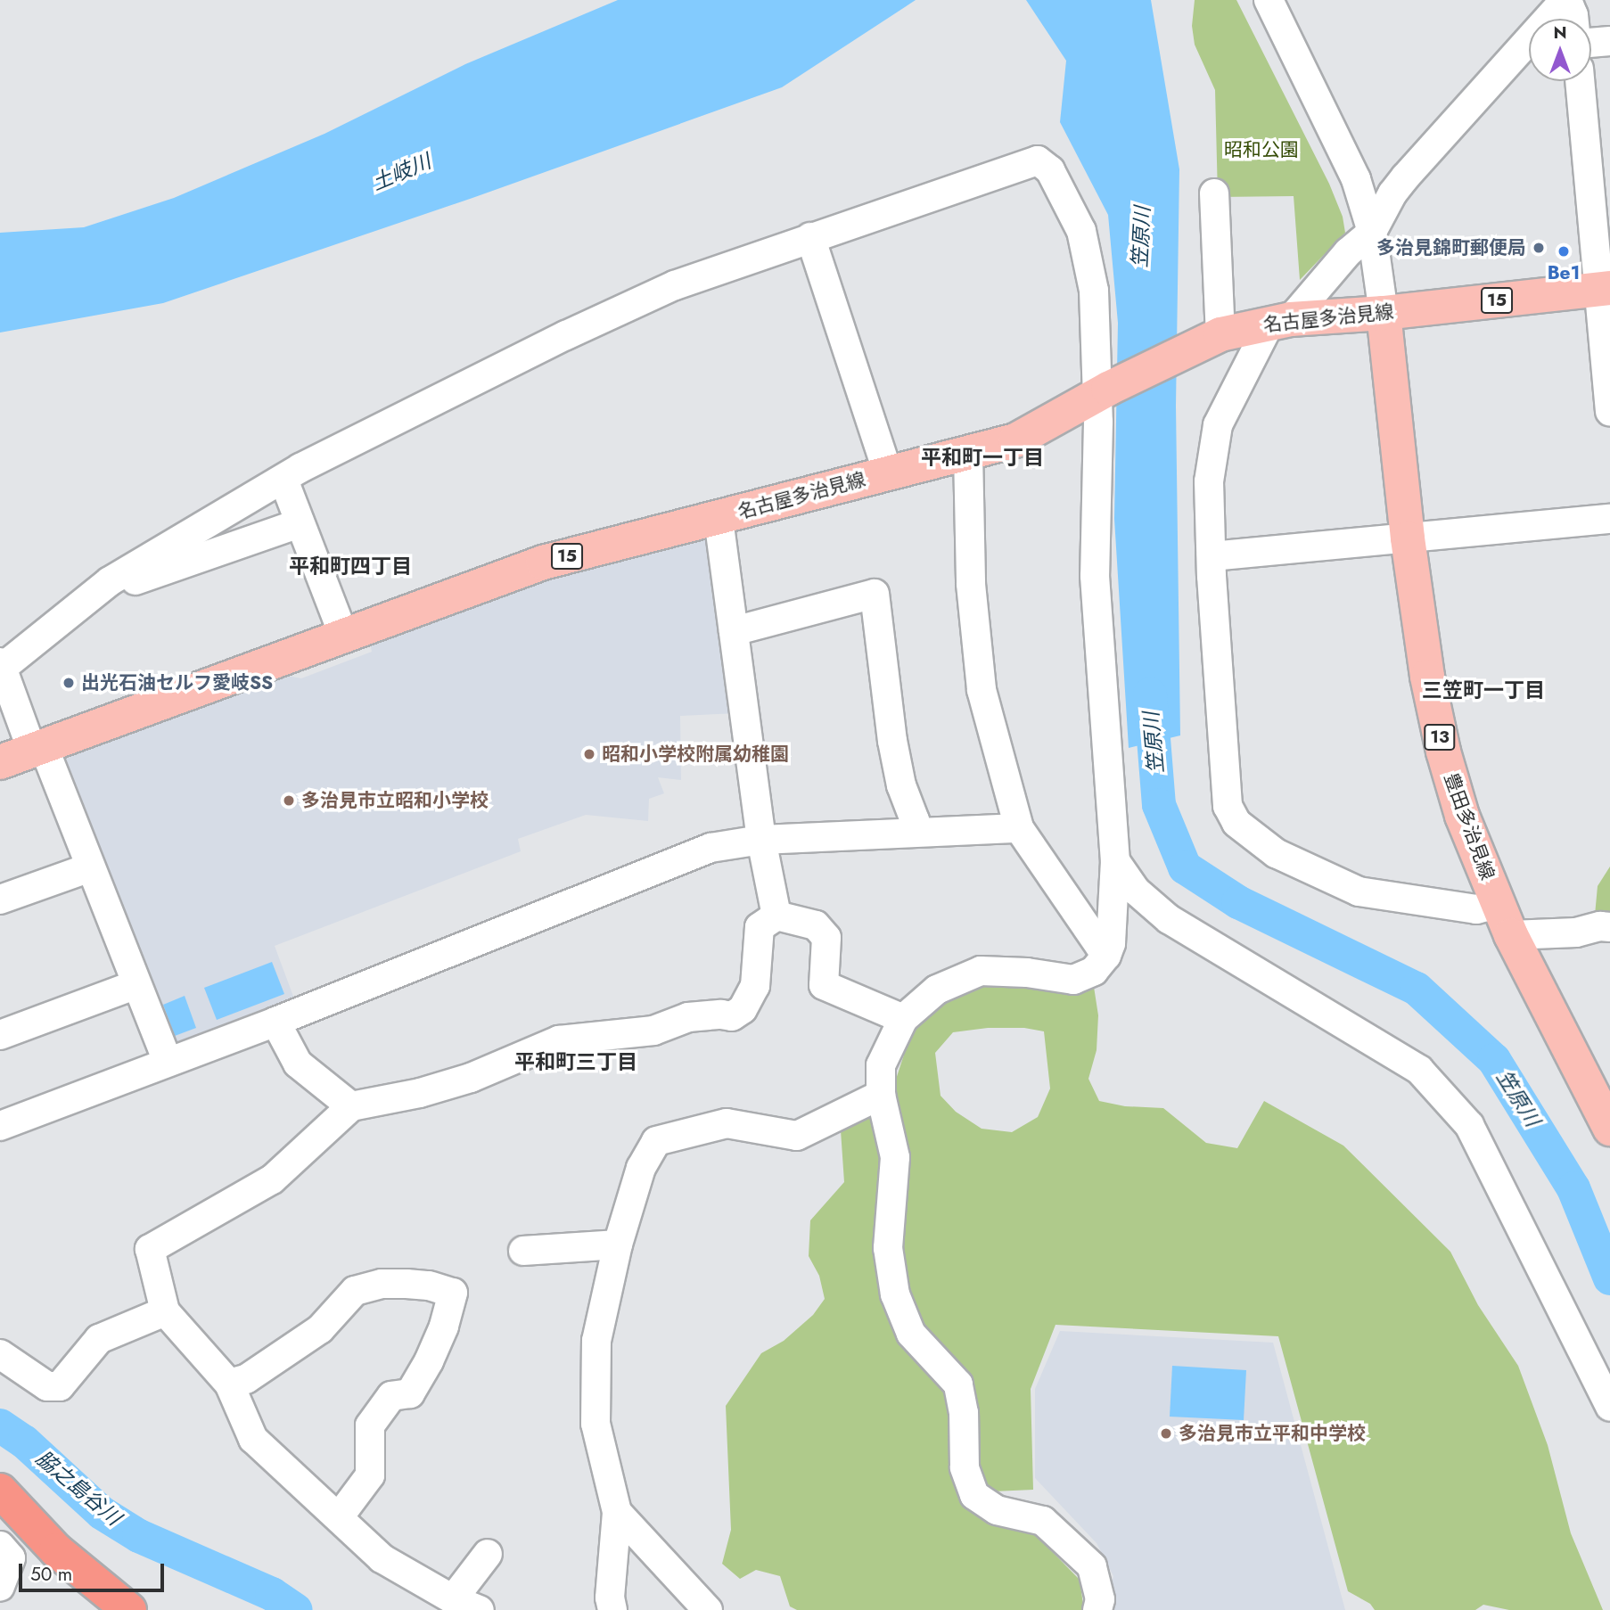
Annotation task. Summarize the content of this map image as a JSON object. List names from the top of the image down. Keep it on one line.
{"streets":{"main road":["15","名古屋多治見線","13","豊田多治見線"]},"crossings":[["名古屋多治見線","豊田多治見線"]],"districts":["平和町一丁目","平和町四丁目","三笠町一丁目","平和町三丁目"],"water":["土岐川","笠原川","脇之島谷川"],"parks":["昭和公園"],"places":["多治見錦町郵便局","Be1","出光石油セルフ愛岐SS","昭和小学校附属幼稚園","多治見市立昭和小学校","多治見市立平和中学校"],"scale_bar":"50 m","north":"top"}
